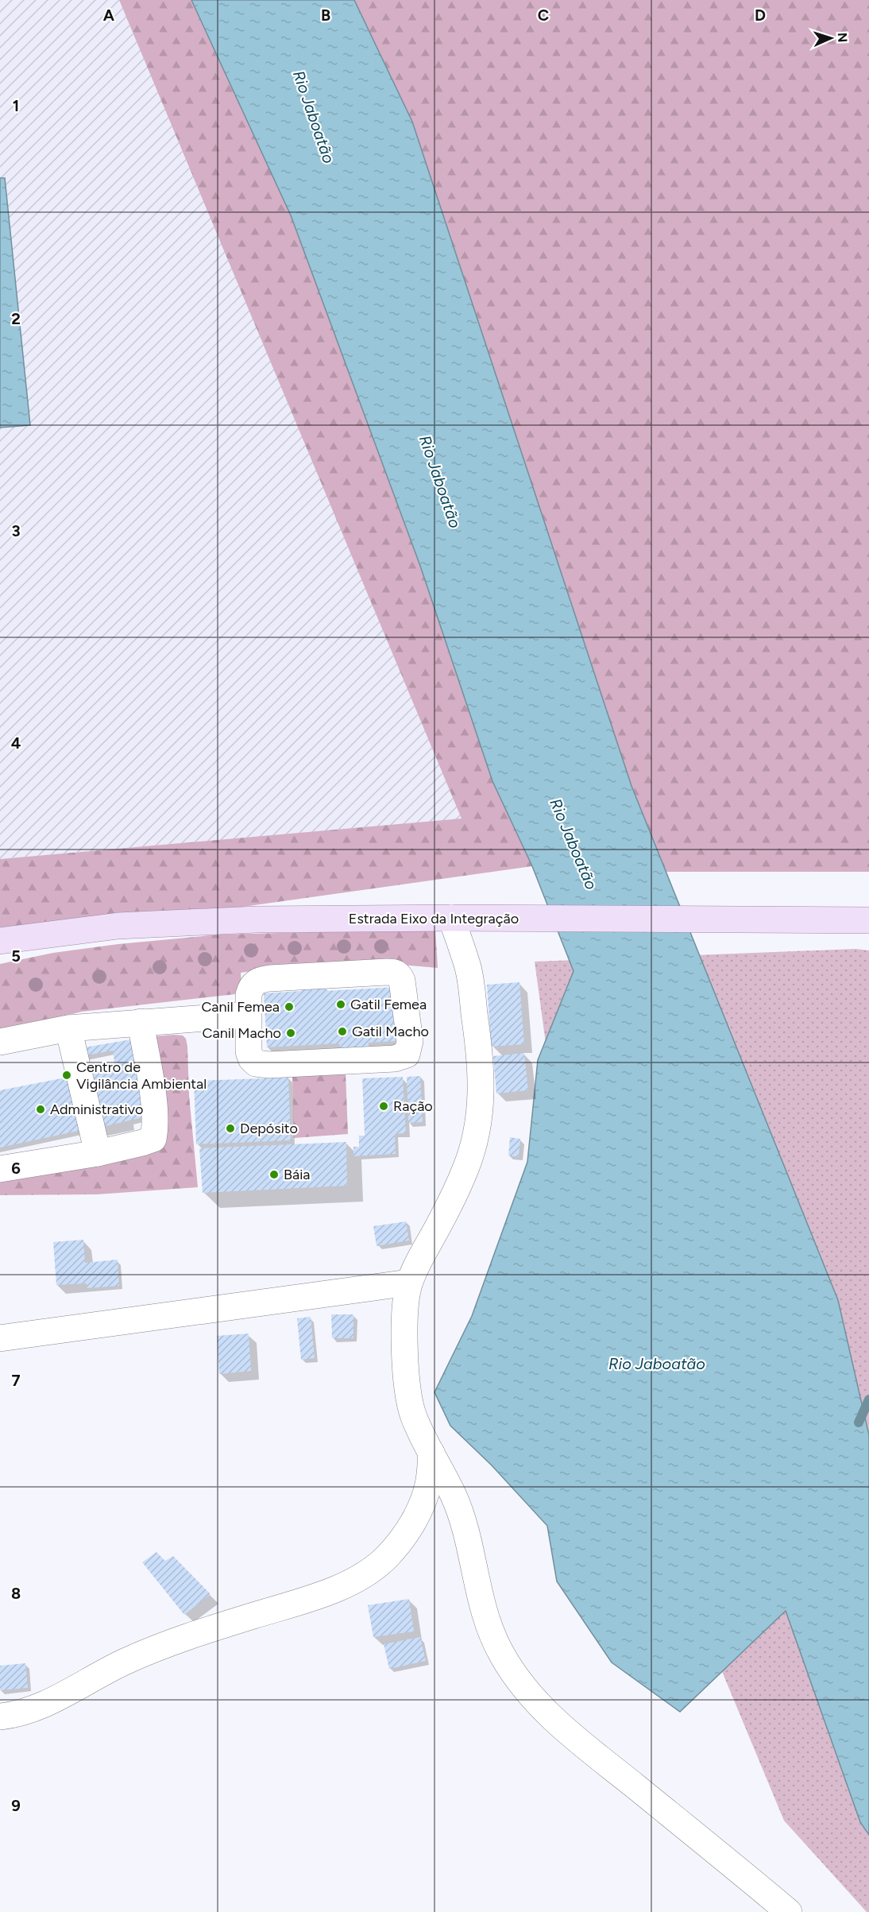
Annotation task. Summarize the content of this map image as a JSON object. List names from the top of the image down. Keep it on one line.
{"streets":{"main road":["Estrada Eixo da Integração"]},"water":["Rio Jaboatão"],"places":["Gatil Femea","Canil Femea","Gatil Macho","Canil Macho","Centro de Vigilância Ambiental","Ração","Administrativo","Depósito","Báia"],"north":"right","grid":{"columns":["A","B","C","D"],"rows":["1","2","3","4","5","6","7","8","9"]}}
